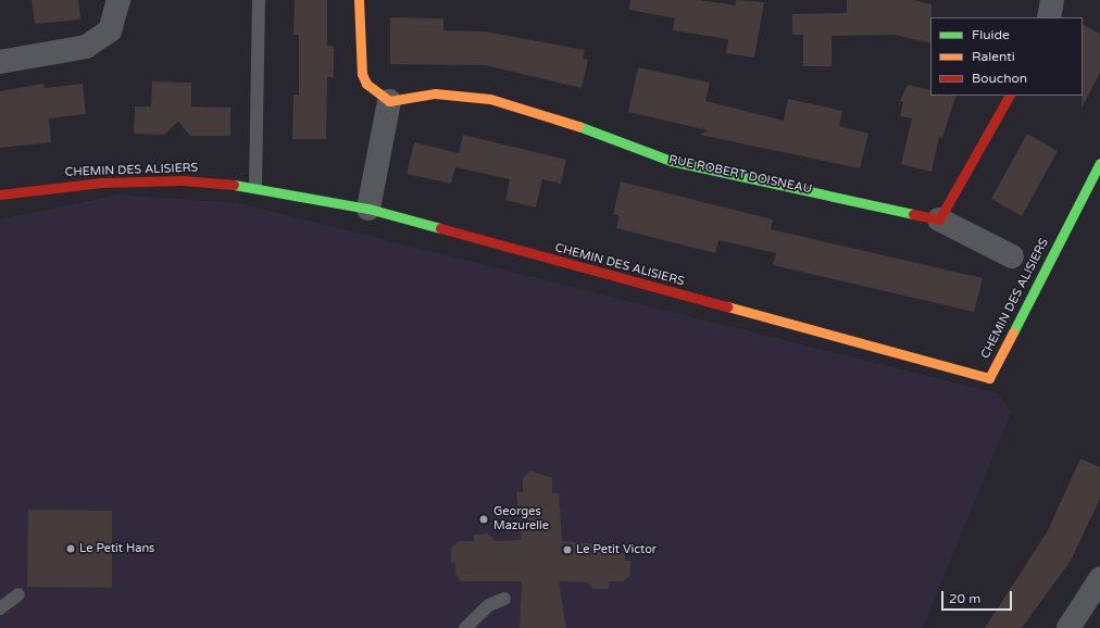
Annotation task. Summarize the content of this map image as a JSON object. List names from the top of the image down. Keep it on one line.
{"streets":{"street":["CHEMIN DES ALISIERS","RUE ROBERT DOISNEAU"]},"places":["Georges Mazurelle","Le Petit Hans","Le Petit Victor"],"legend":["Fluide","Ralenti","Bouchon"],"scale_bar":"20 m"}
